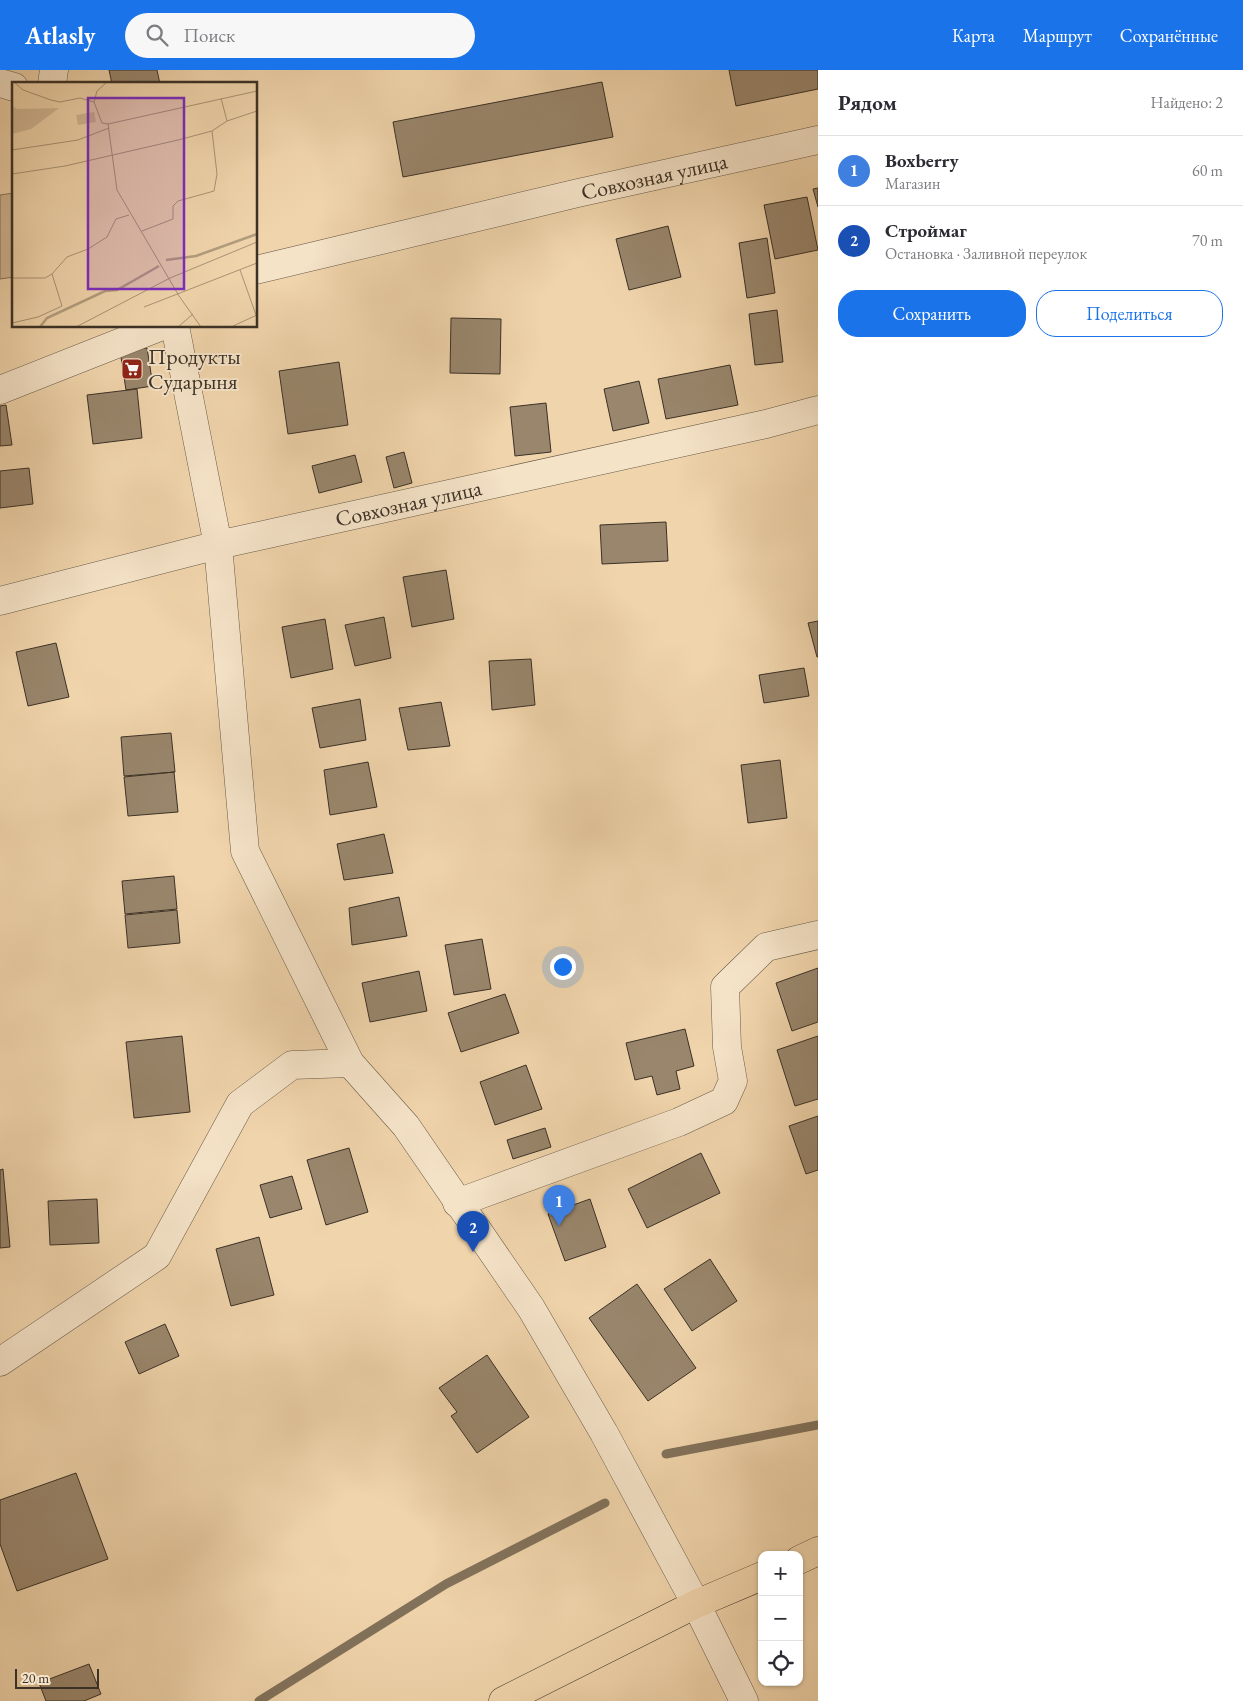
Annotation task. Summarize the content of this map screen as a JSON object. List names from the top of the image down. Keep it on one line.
{"streets":{"street":["Совхозная улица"]},"places":{"supermarket":["Продукты Сударыня"]},"scale_bar":"20 m","page":{"header":"Atlasly","search":"Поиск","nav":["Карта","Маршрут","Сохранённые"],"heading":["Рядом","Найдено: 2"],"list":[{"mark":"1","name":"Boxberry","note":"Магазин","value":"60 m"},{"mark":"2","name":"Строймаг","note":"Остановка · Заливной переулок","value":"70 m"}],"buttons":["Сохранить","Поделиться"],"pins":["1","2"],"map_buttons":["+","−"],"scale":"20 m"}}
